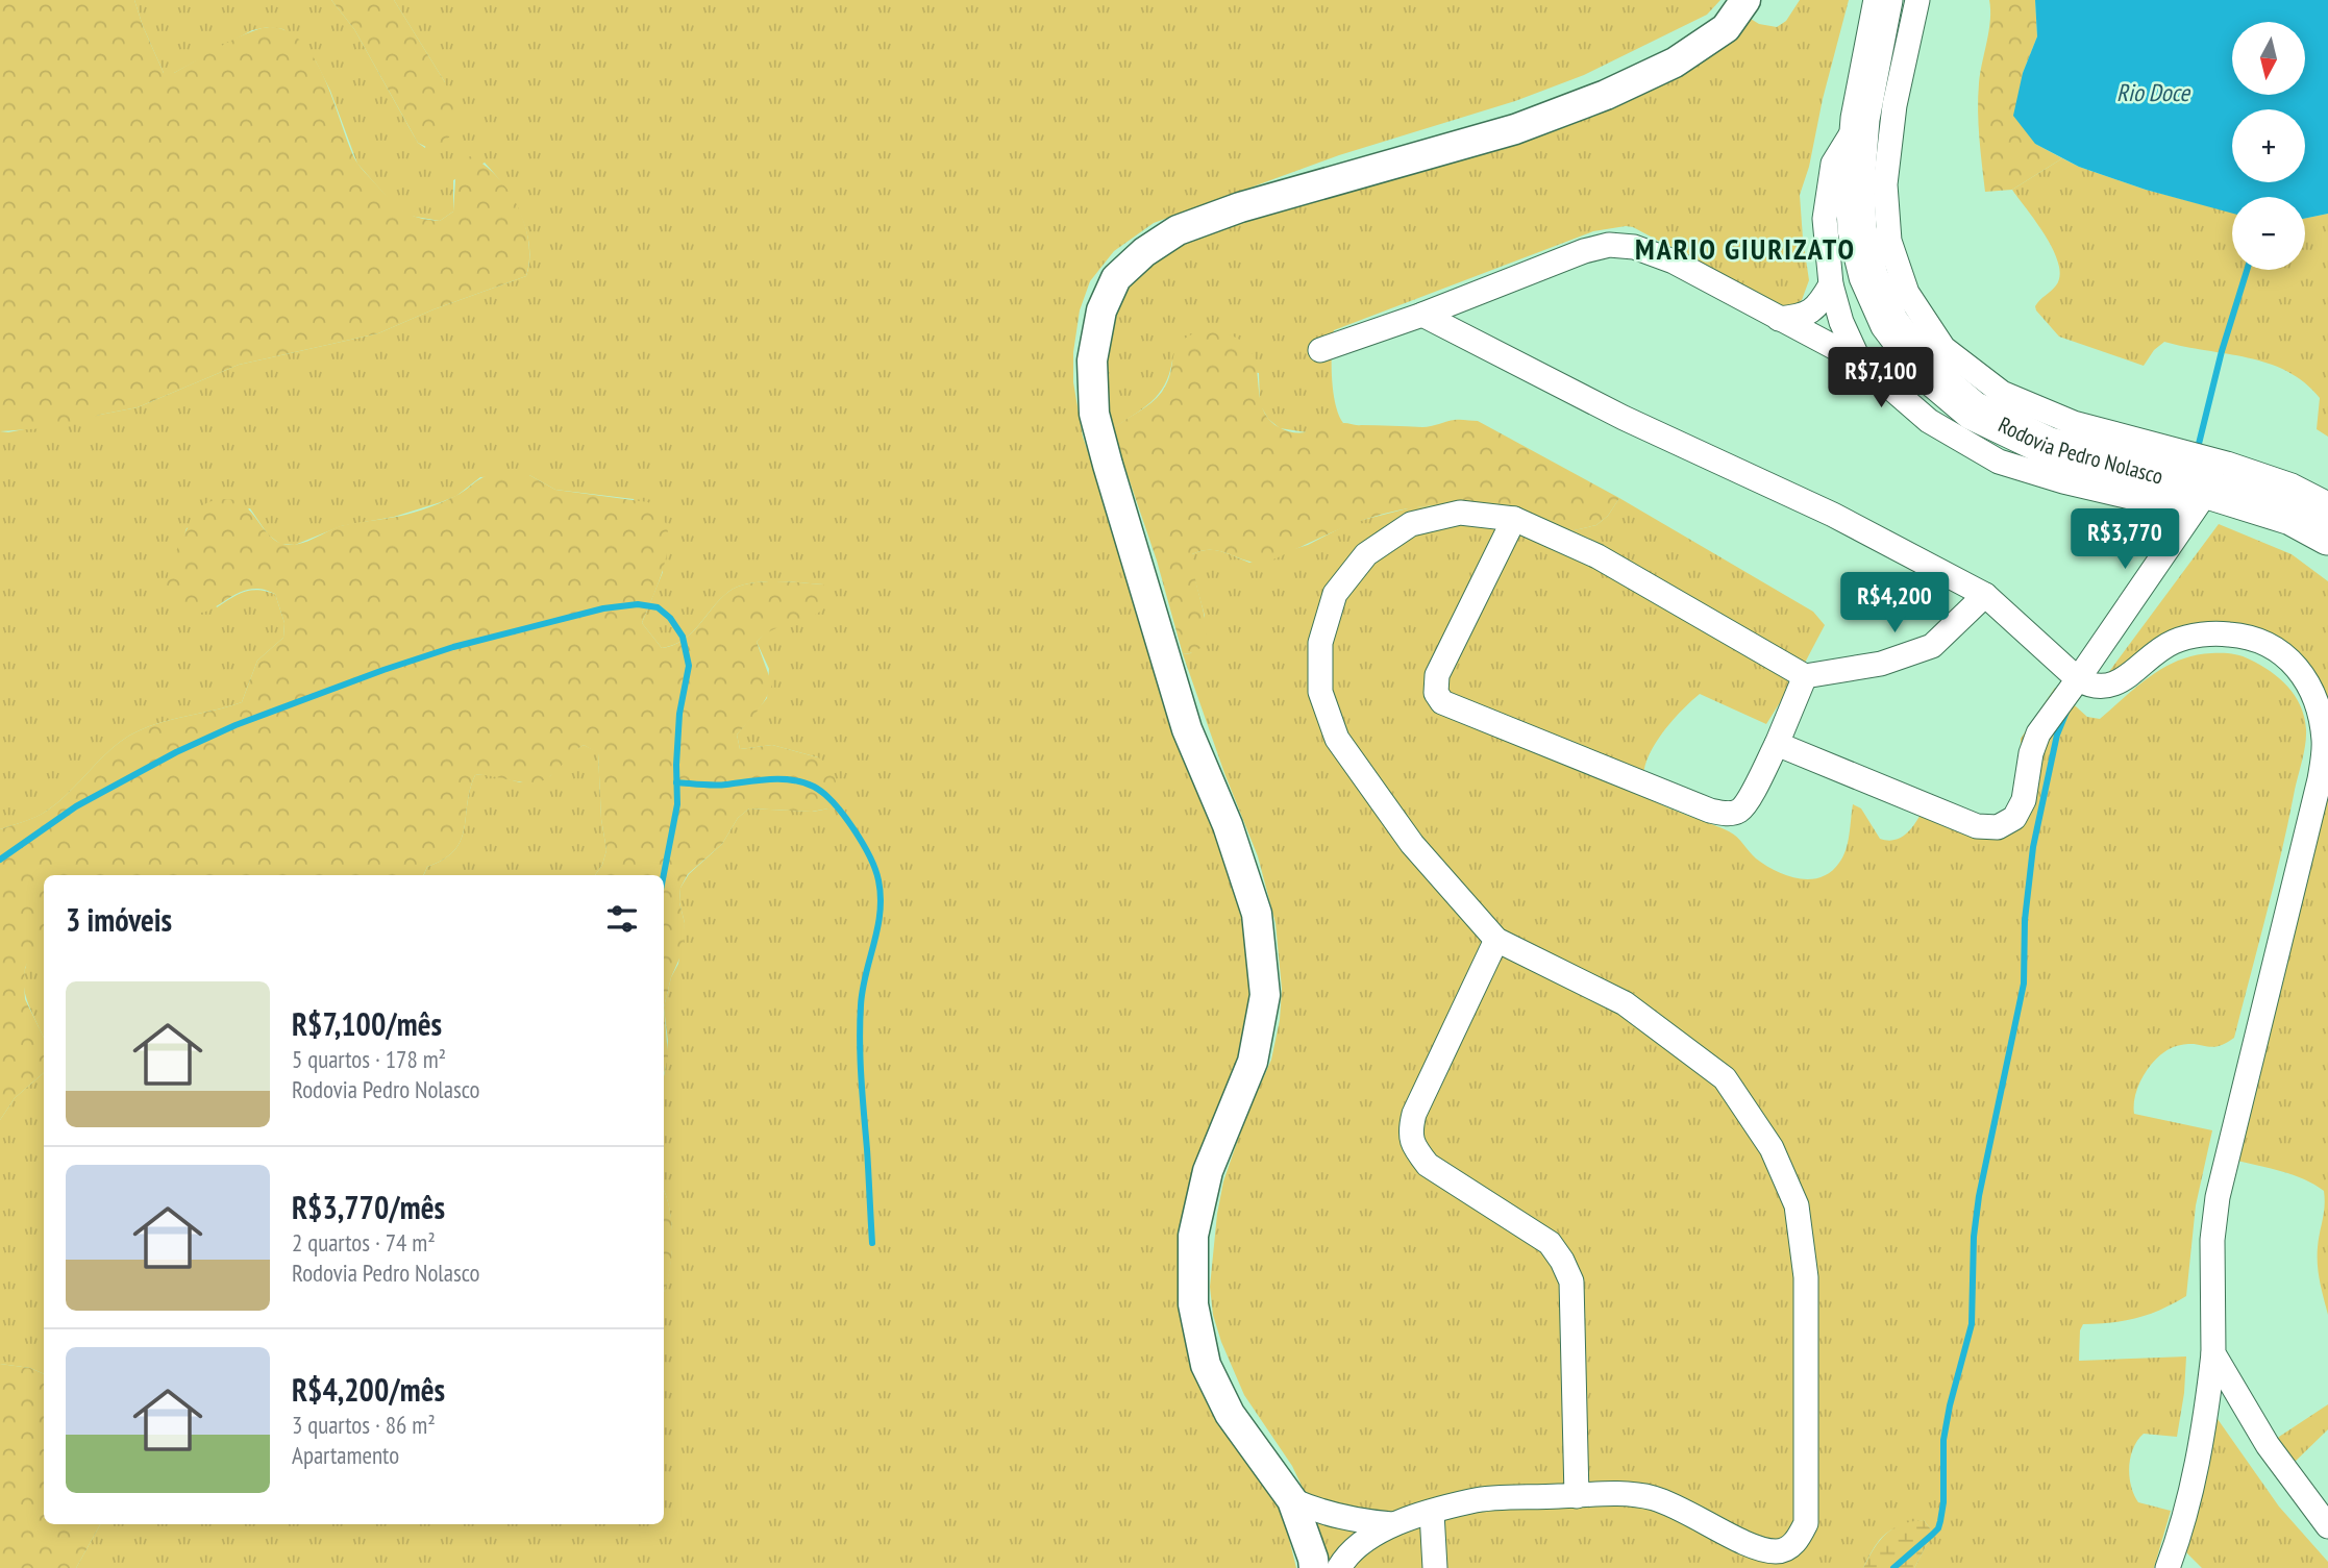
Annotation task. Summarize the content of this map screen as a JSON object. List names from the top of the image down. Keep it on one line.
{"streets":{"highway":["Rodovia Pedro Nolasco"]},"districts":["MARIO GIURIZATO"],"water":["Rio Doce"],"north":"bottom","page":{"map_buttons":["+","−"],"price":["R$7,100","R$3,770","R$4,200"],"heading":"3 imóveis","list":[{"name":"R$7,100/mês","note":"5 quartos · 178 m² · Rodovia Pedro Nolasco"},{"name":"R$3,770/mês","note":"2 quartos · 74 m² · Rodovia Pedro Nolasco"},{"name":"R$4,200/mês","note":"3 quartos · 86 m² · Apartamento"}]}}
